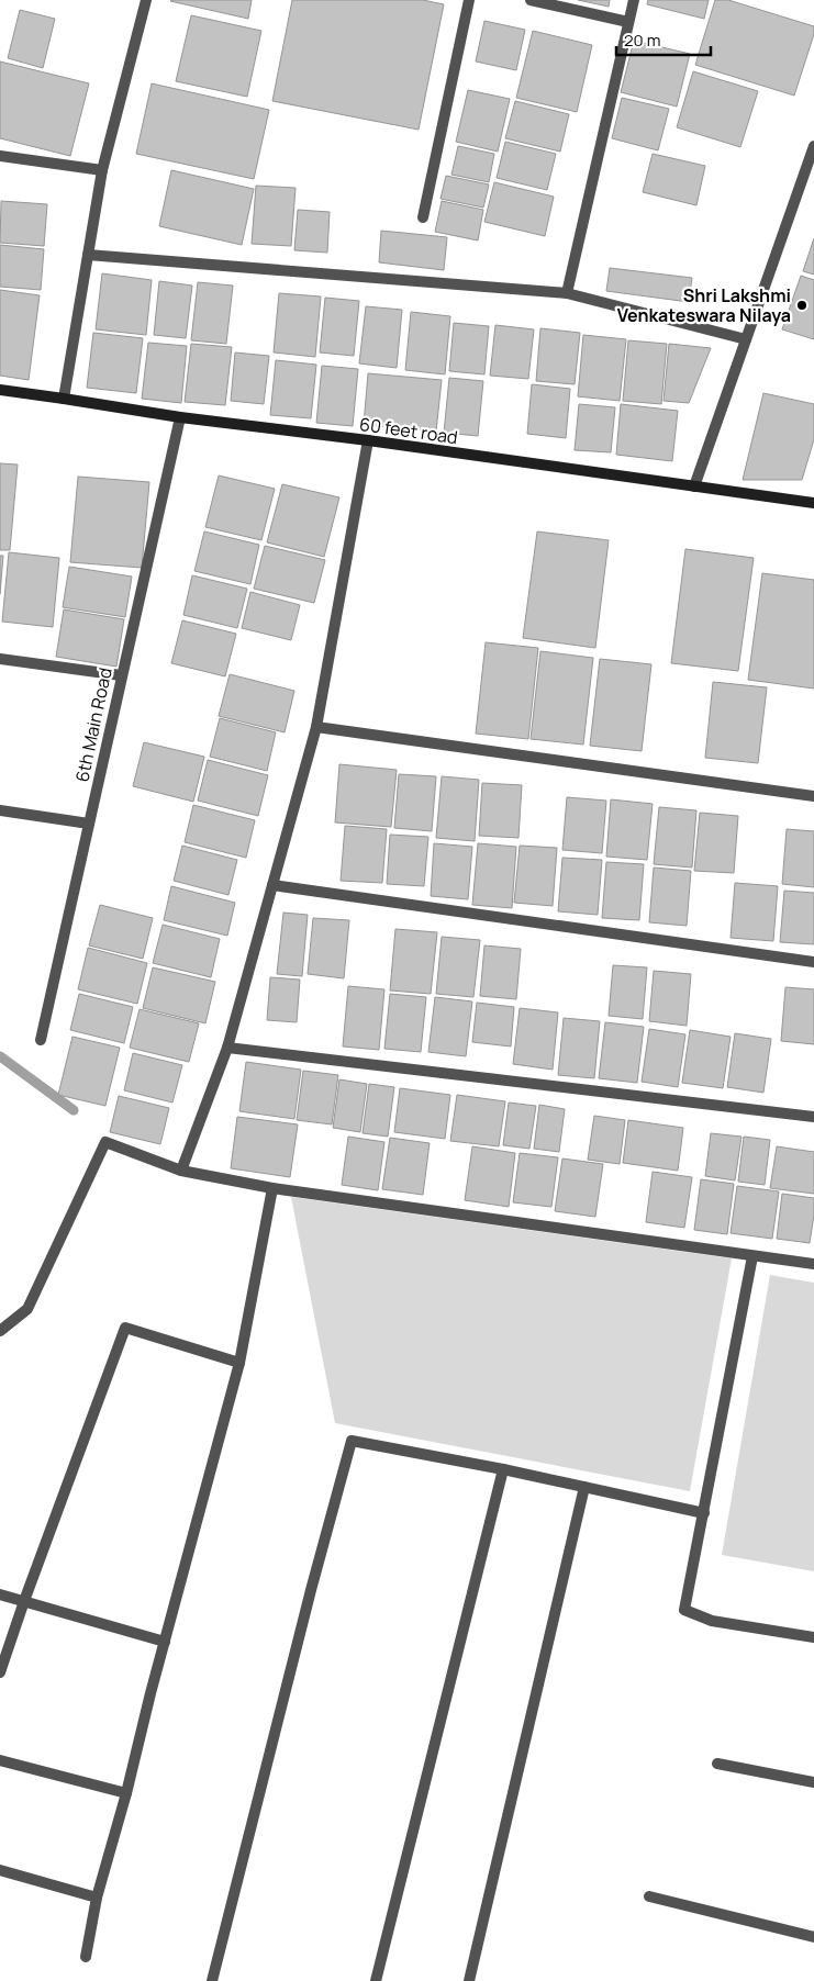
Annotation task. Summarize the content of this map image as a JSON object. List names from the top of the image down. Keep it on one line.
{"streets":{"street":["60 feet road","6th Main Road"]},"crossings":[["60 feet road","6th Main Road"]],"places":["Shri Lakshmi Venkateswara Nilaya"],"scale_bar":"20 m"}
